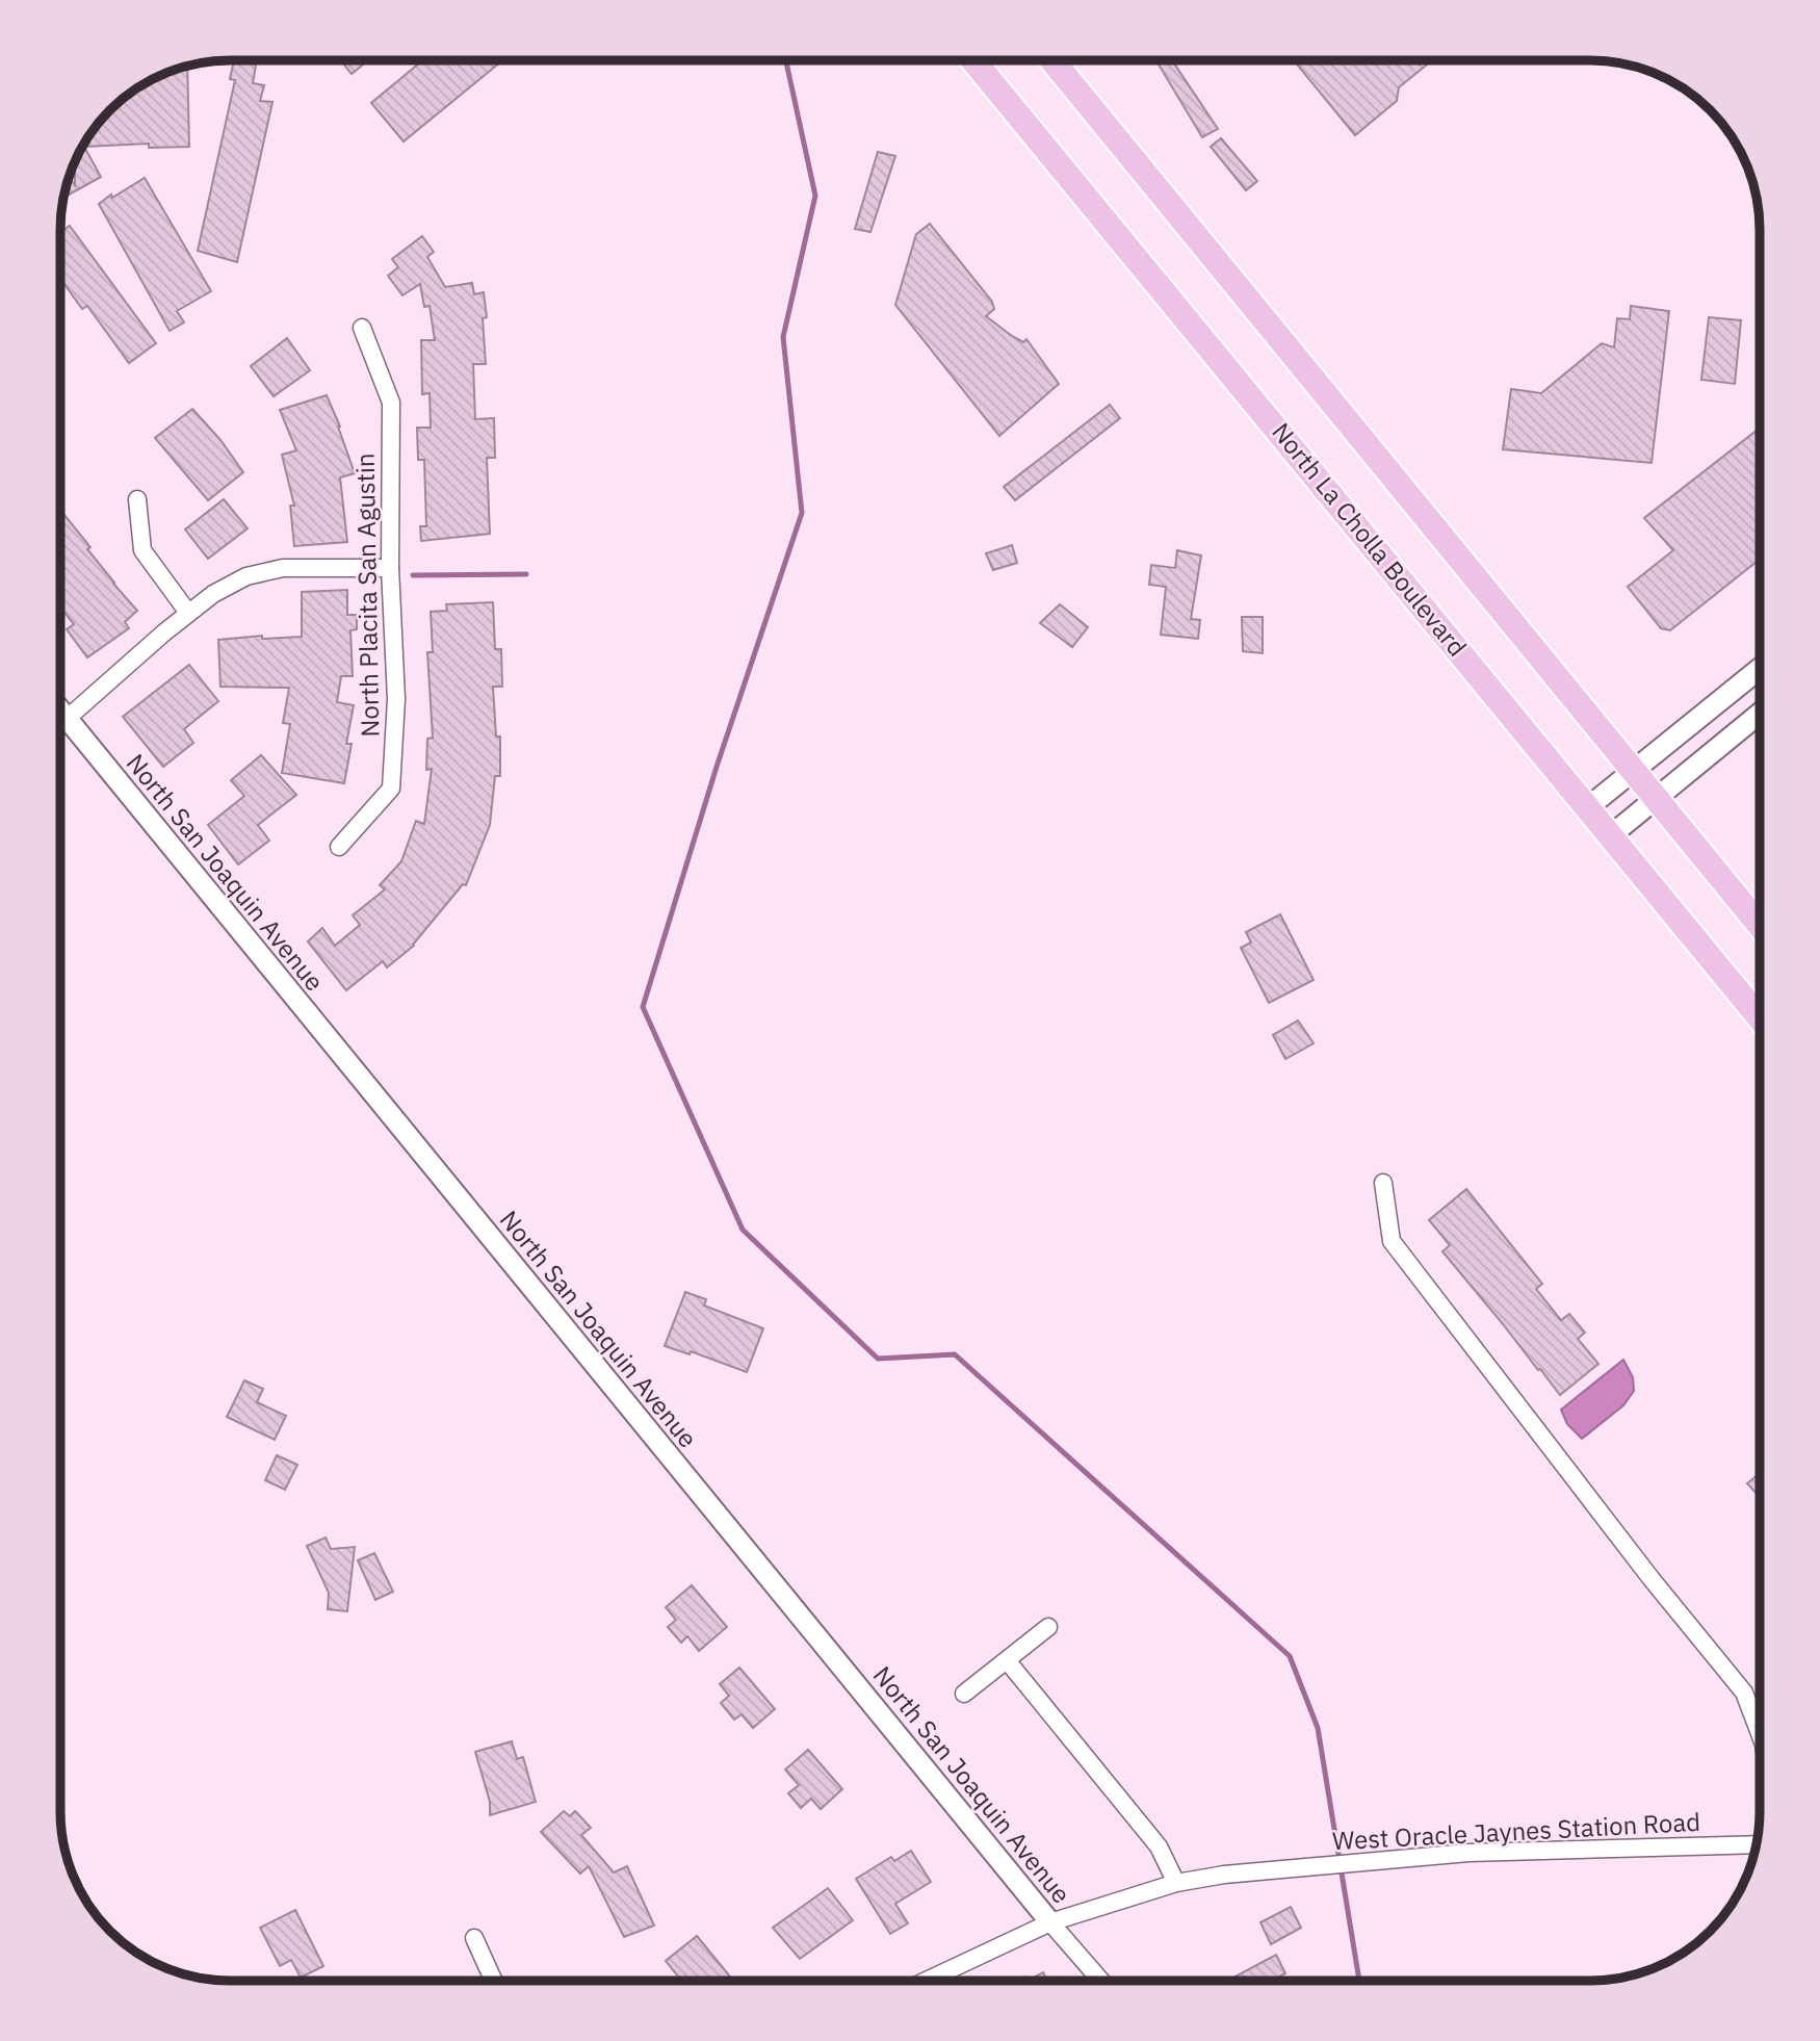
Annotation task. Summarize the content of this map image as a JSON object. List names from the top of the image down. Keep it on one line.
{"streets":{"main road":["North La Cholla Boulevard"],"street":["North Placita San Agustin","North San Joaquin Avenue","West Oracle Jaynes Station Road"]},"crossings":[["North San Joaquin Avenue","West Oracle Jaynes Station Road"]]}
